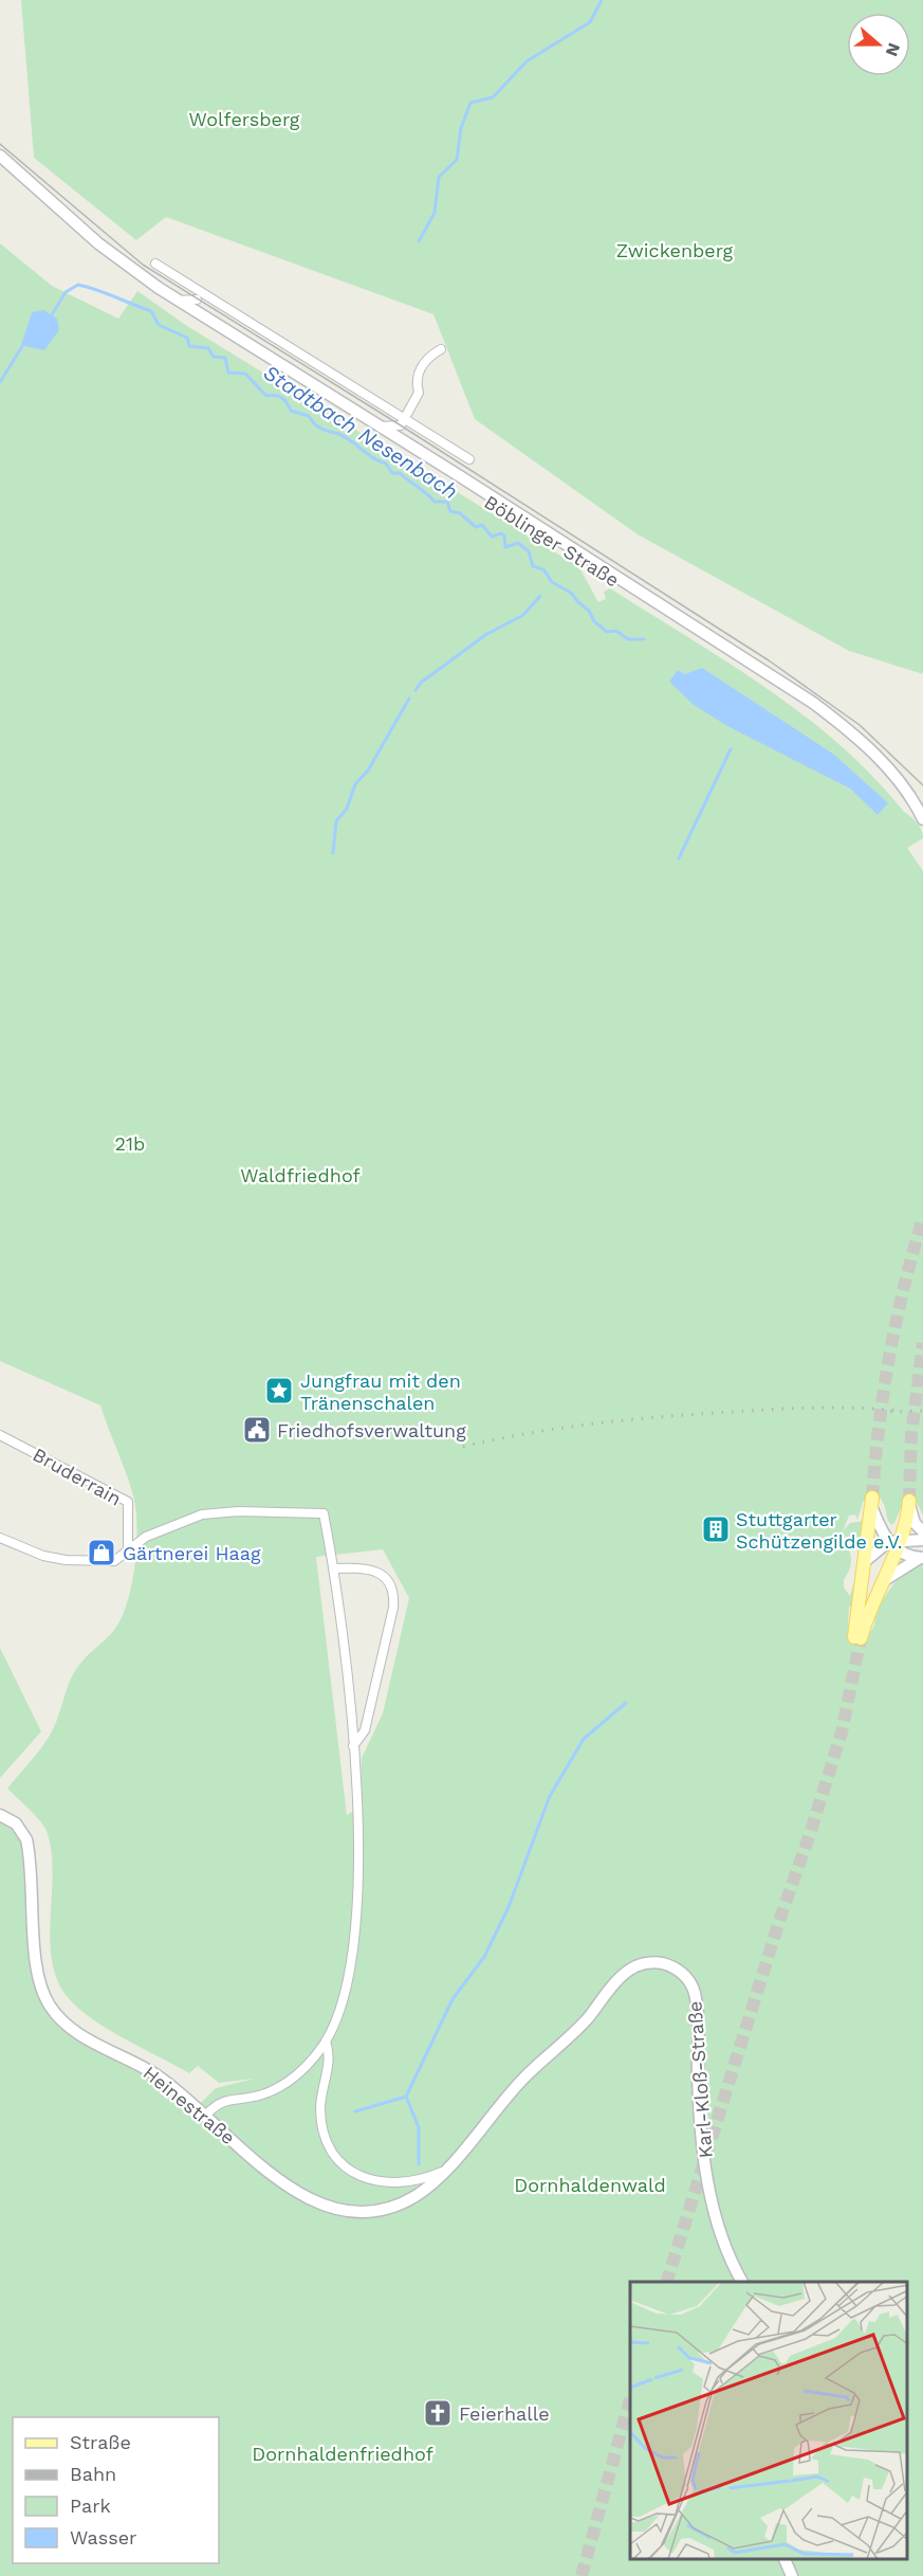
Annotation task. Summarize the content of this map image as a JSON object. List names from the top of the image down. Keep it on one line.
{"streets":{"main road":["Böblinger Straße","Karl-Kloß-Straße","Heinestraße"],"street":["Bruderrain"]},"crossings":[["Karl-Kloß-Straße","Heinestraße"]],"water":["Stadtbach Nesenbach"],"parks":["Wolfersberg","Zwickenberg","21b","Waldfriedhof","Dornhaldenwald","Dornhaldenfriedhof"],"places":{"place":["Jungfrau mit den Tränenschalen"],"public building":["Friedhofsverwaltung"],"building":["Stuttgarter Schützengilde e.V."],"shop":["Gärtnerei Haag"],"church":["Feierhalle"]},"legend":["Straße","Bahn","Park","Wasser"],"north":"right"}
